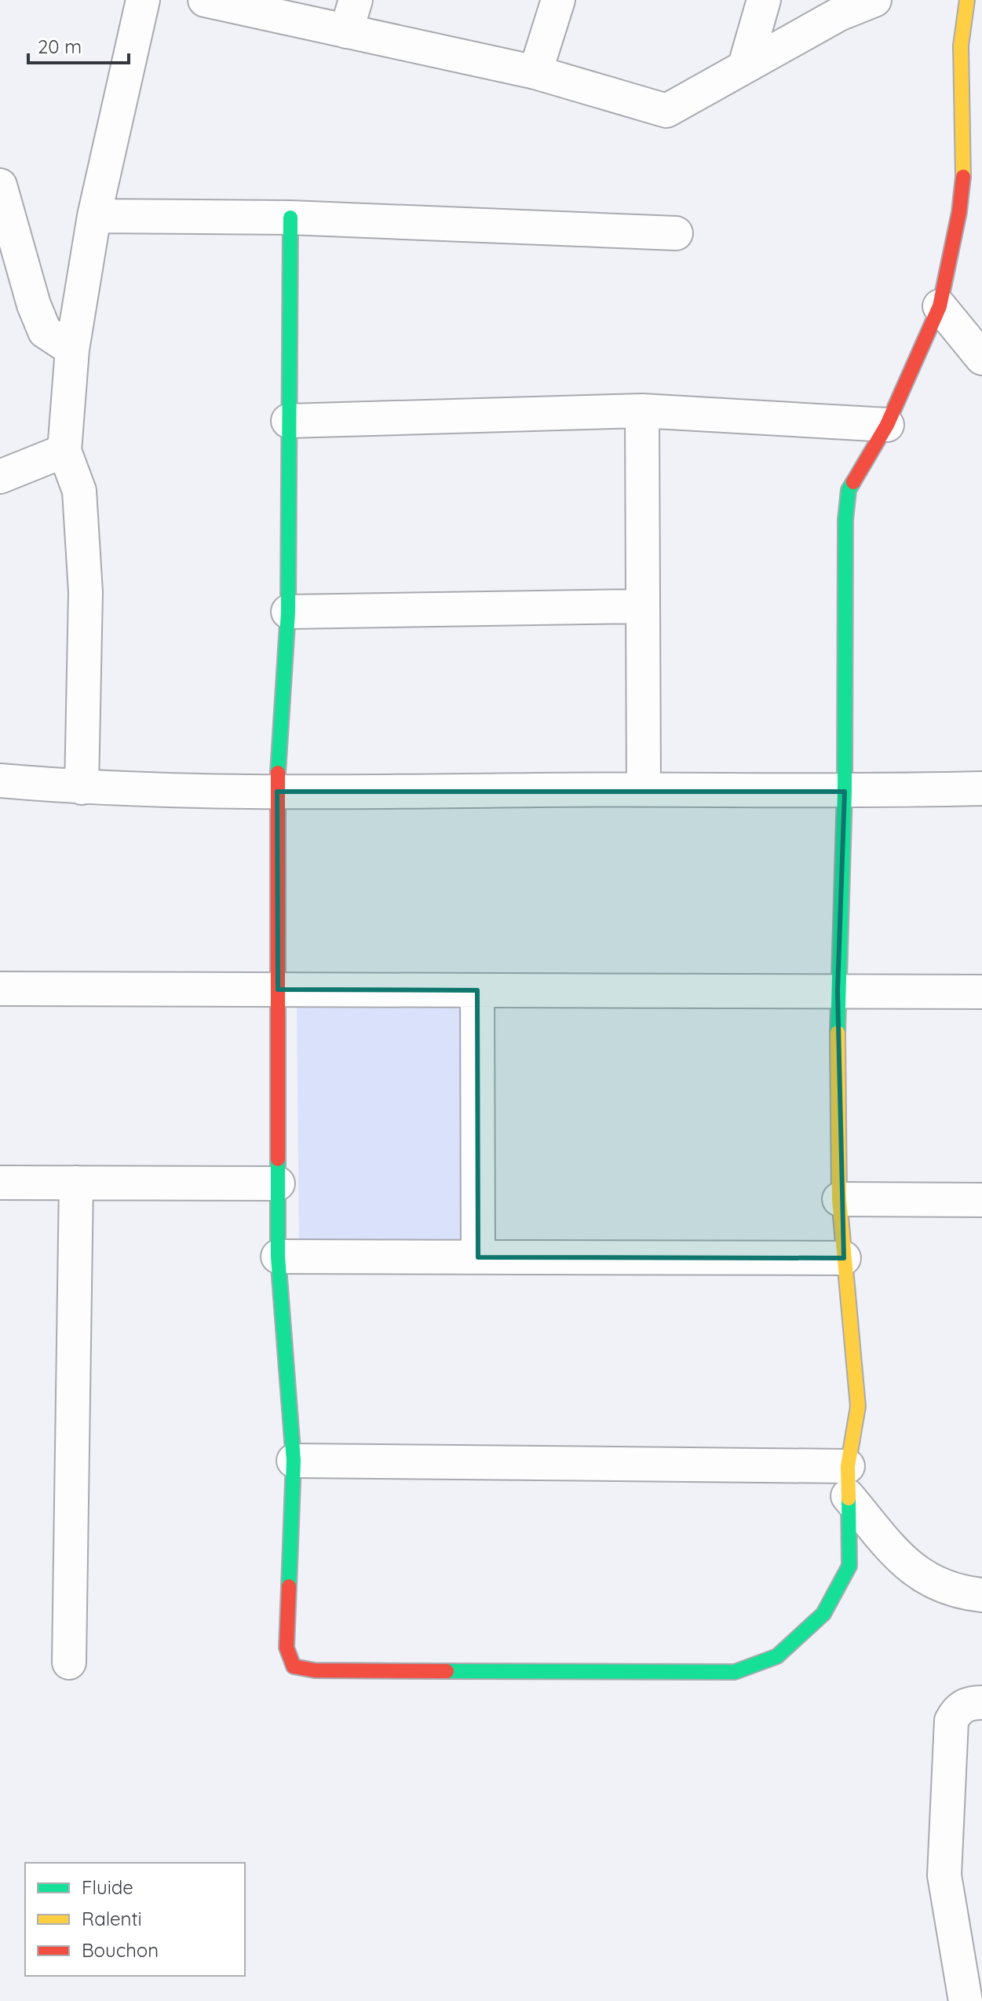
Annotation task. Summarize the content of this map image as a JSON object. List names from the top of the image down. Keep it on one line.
{"legend":["Fluide","Ralenti","Bouchon"],"scale_bar":"20 m"}
